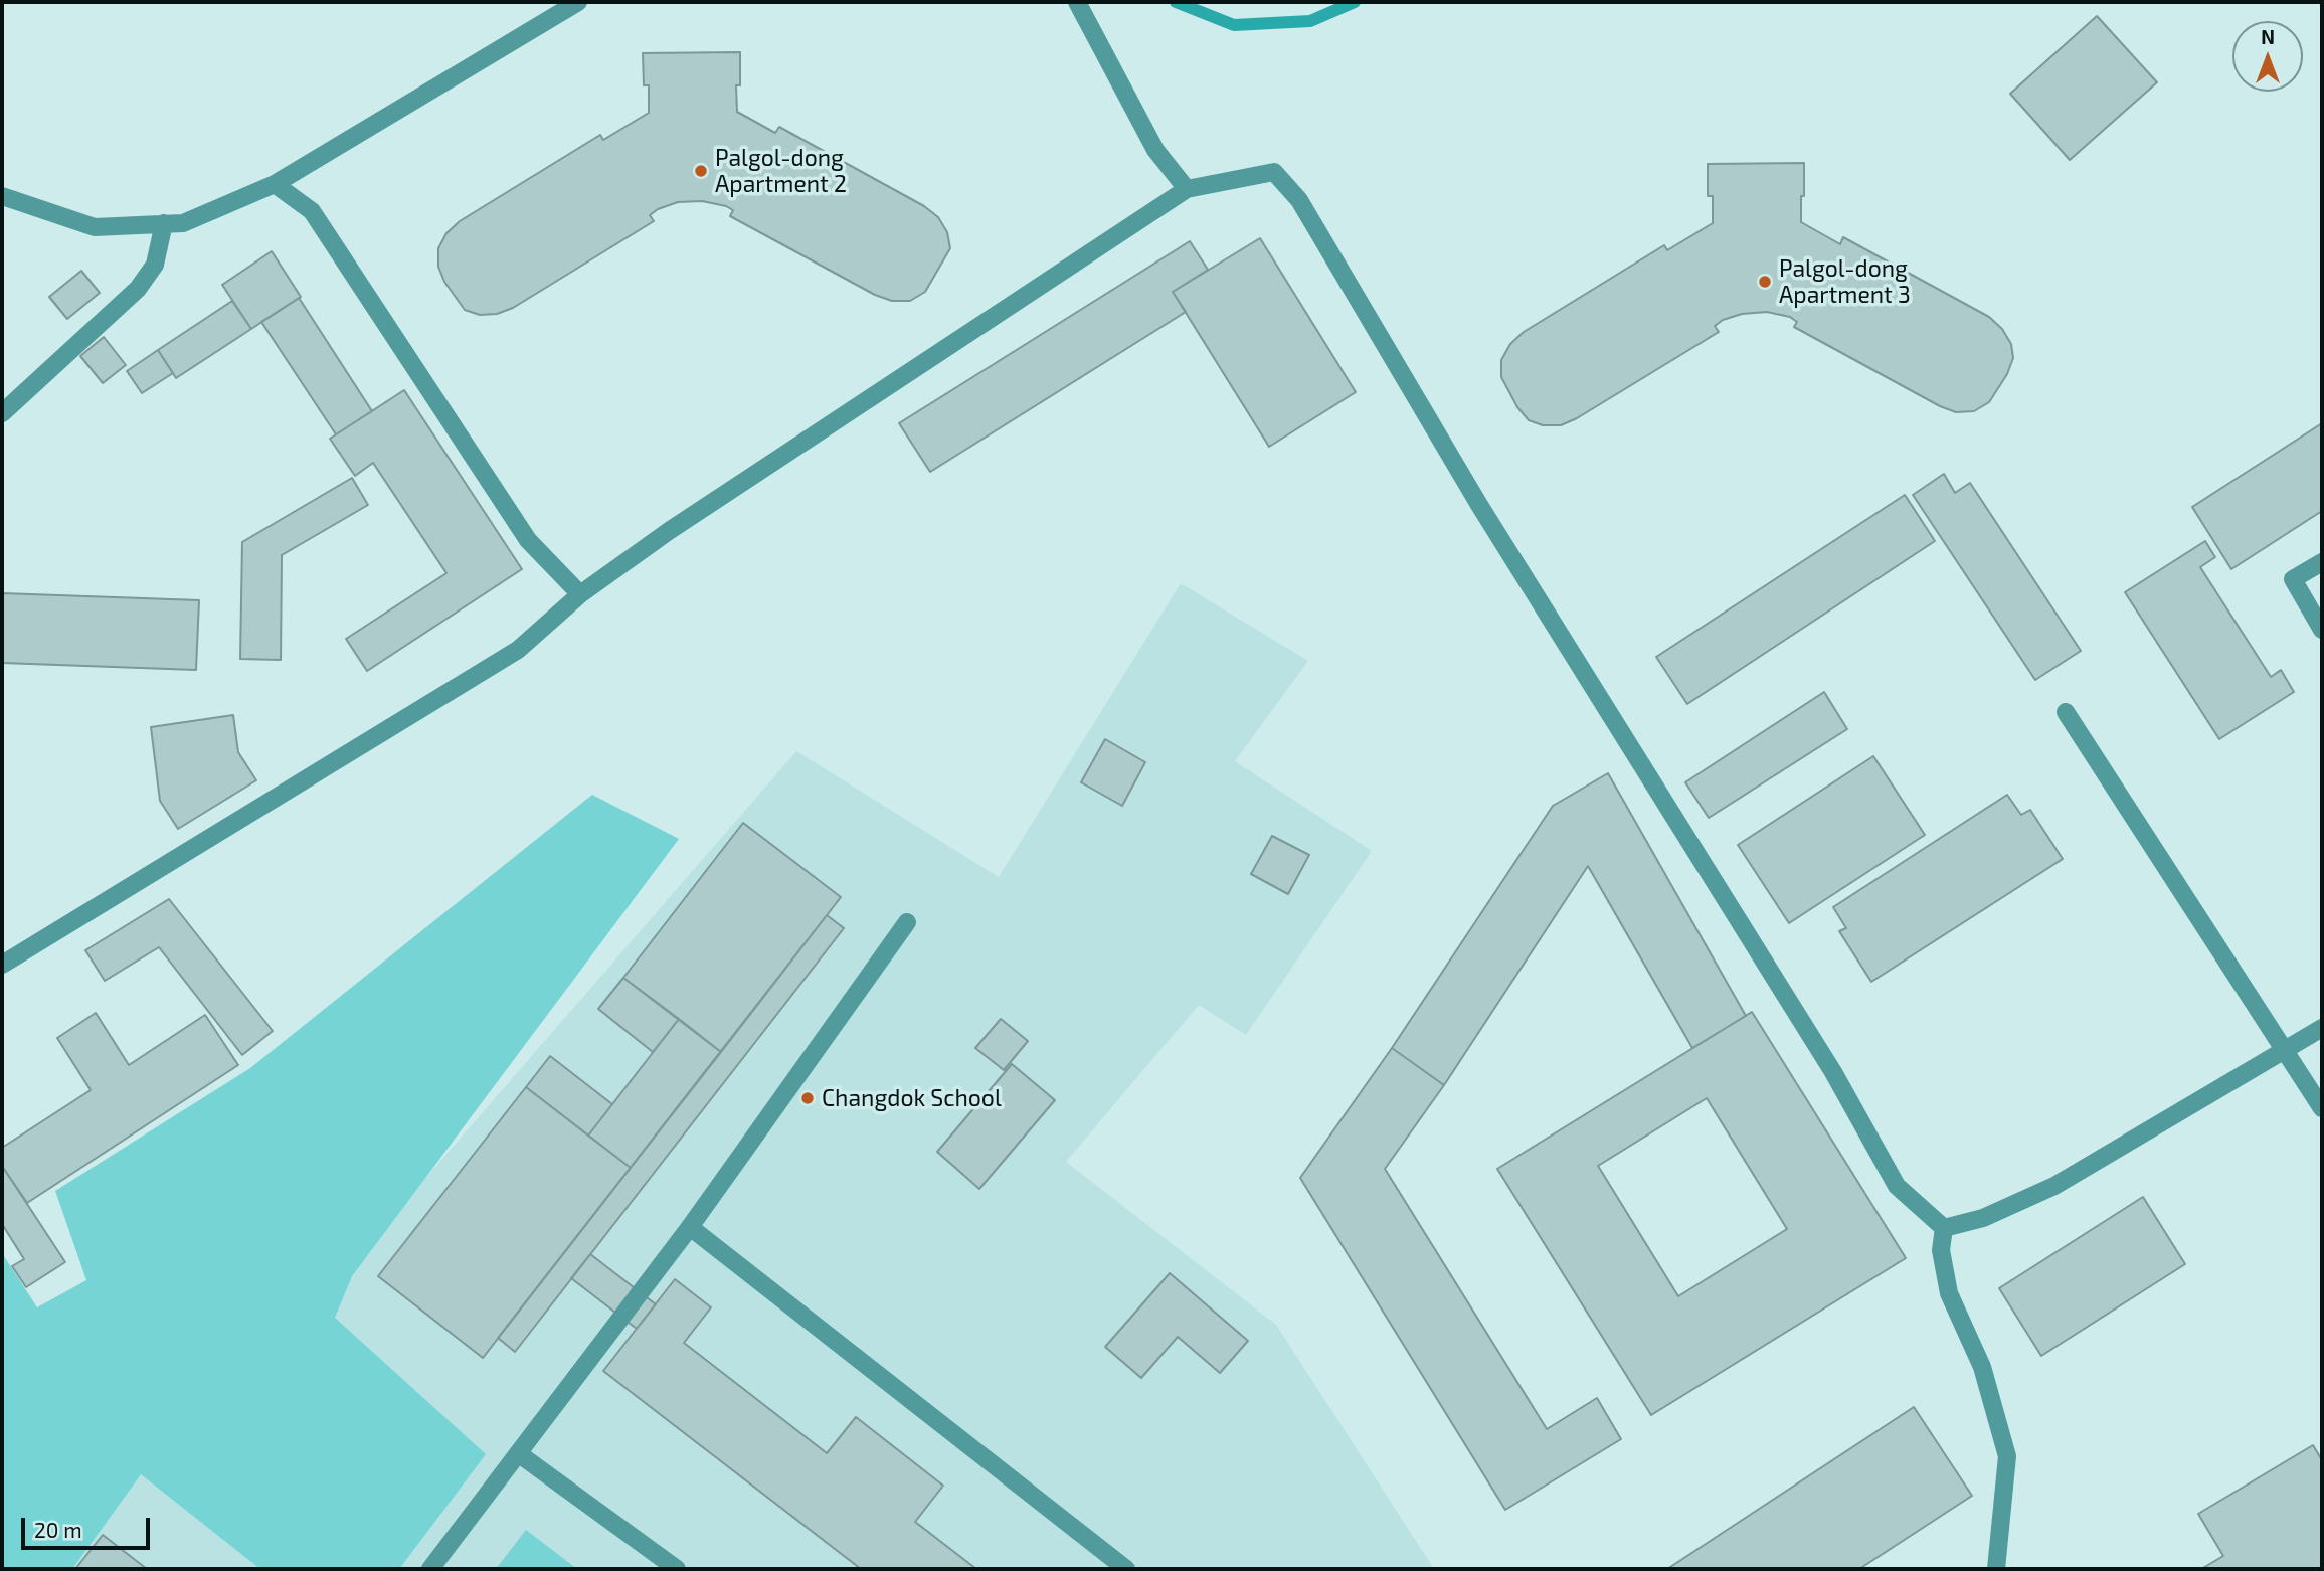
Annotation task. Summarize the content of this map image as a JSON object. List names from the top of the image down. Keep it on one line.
{"places":["Palgol-dong Apartment 2","Palgol-dong Apartment 3","Changdok School"],"scale_bar":"20 m","north":"top"}
